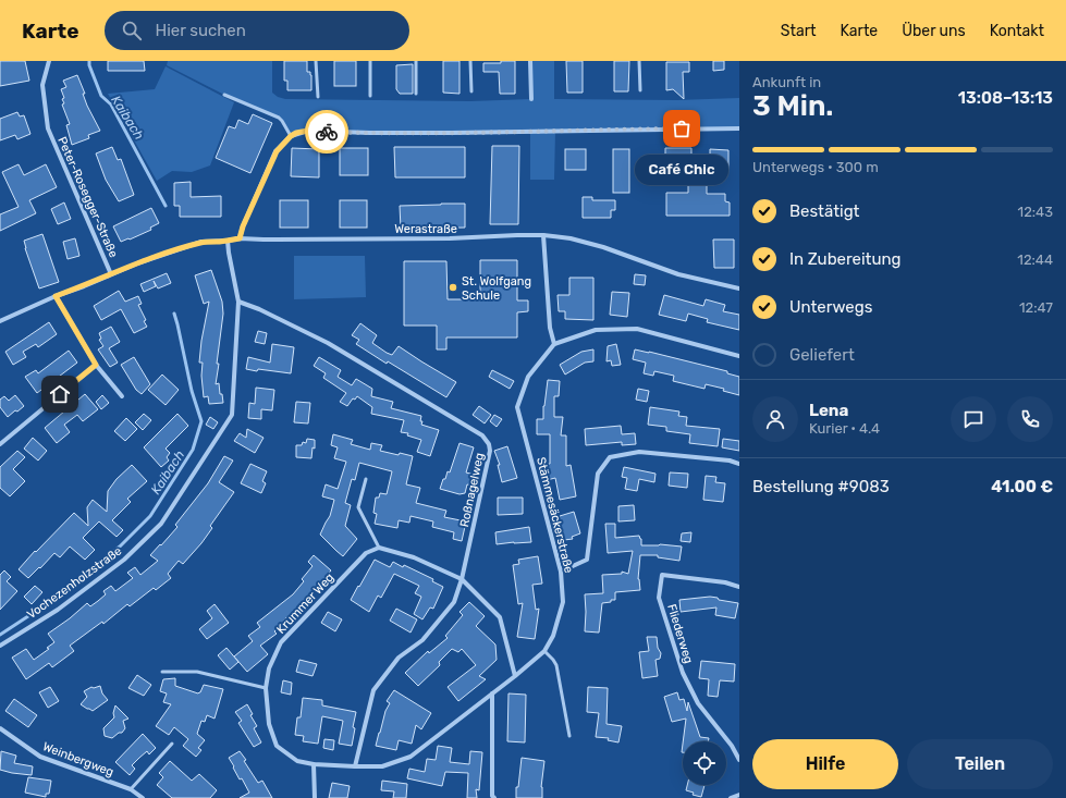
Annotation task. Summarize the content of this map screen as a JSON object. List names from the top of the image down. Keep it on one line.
{"streets":{"street":["Peter-Rosegger-Straße","Werastraße","Roßnagelweg","Stämmesäckerstraße","Vochezenholzstraße","Krummer Weg","Fliederweg","Weinbergweg"]},"crossings":[["Peter-Rosegger-Straße","Werastraße"],["Werastraße","Vochezenholzstraße"],["Roßnagelweg","Stämmesäckerstraße"],["Roßnagelweg","Vochezenholzstraße"],["Stämmesäckerstraße","Krummer Weg"]],"water":["Kaibach"],"places":["Café Chic","St. Wolfgang Schule"],"page":{"header":"Karte","search":"Hier suchen","nav":["Start","Karte","Über uns","Kontakt"],"heading":["3 Min.","Ankunft in","13:08–13:13"],"panel":["Lena","Kurier · 4.4","Bestellung #9083","41.00 €"],"bar":"Unterwegs · 300 m","bubble":"Café Chic","list":[["Bestätigt","12:43"],["In Zubereitung","12:44"],["Unterwegs","12:47"],"Geliefert"],"buttons":["Hilfe","Teilen"]}}
